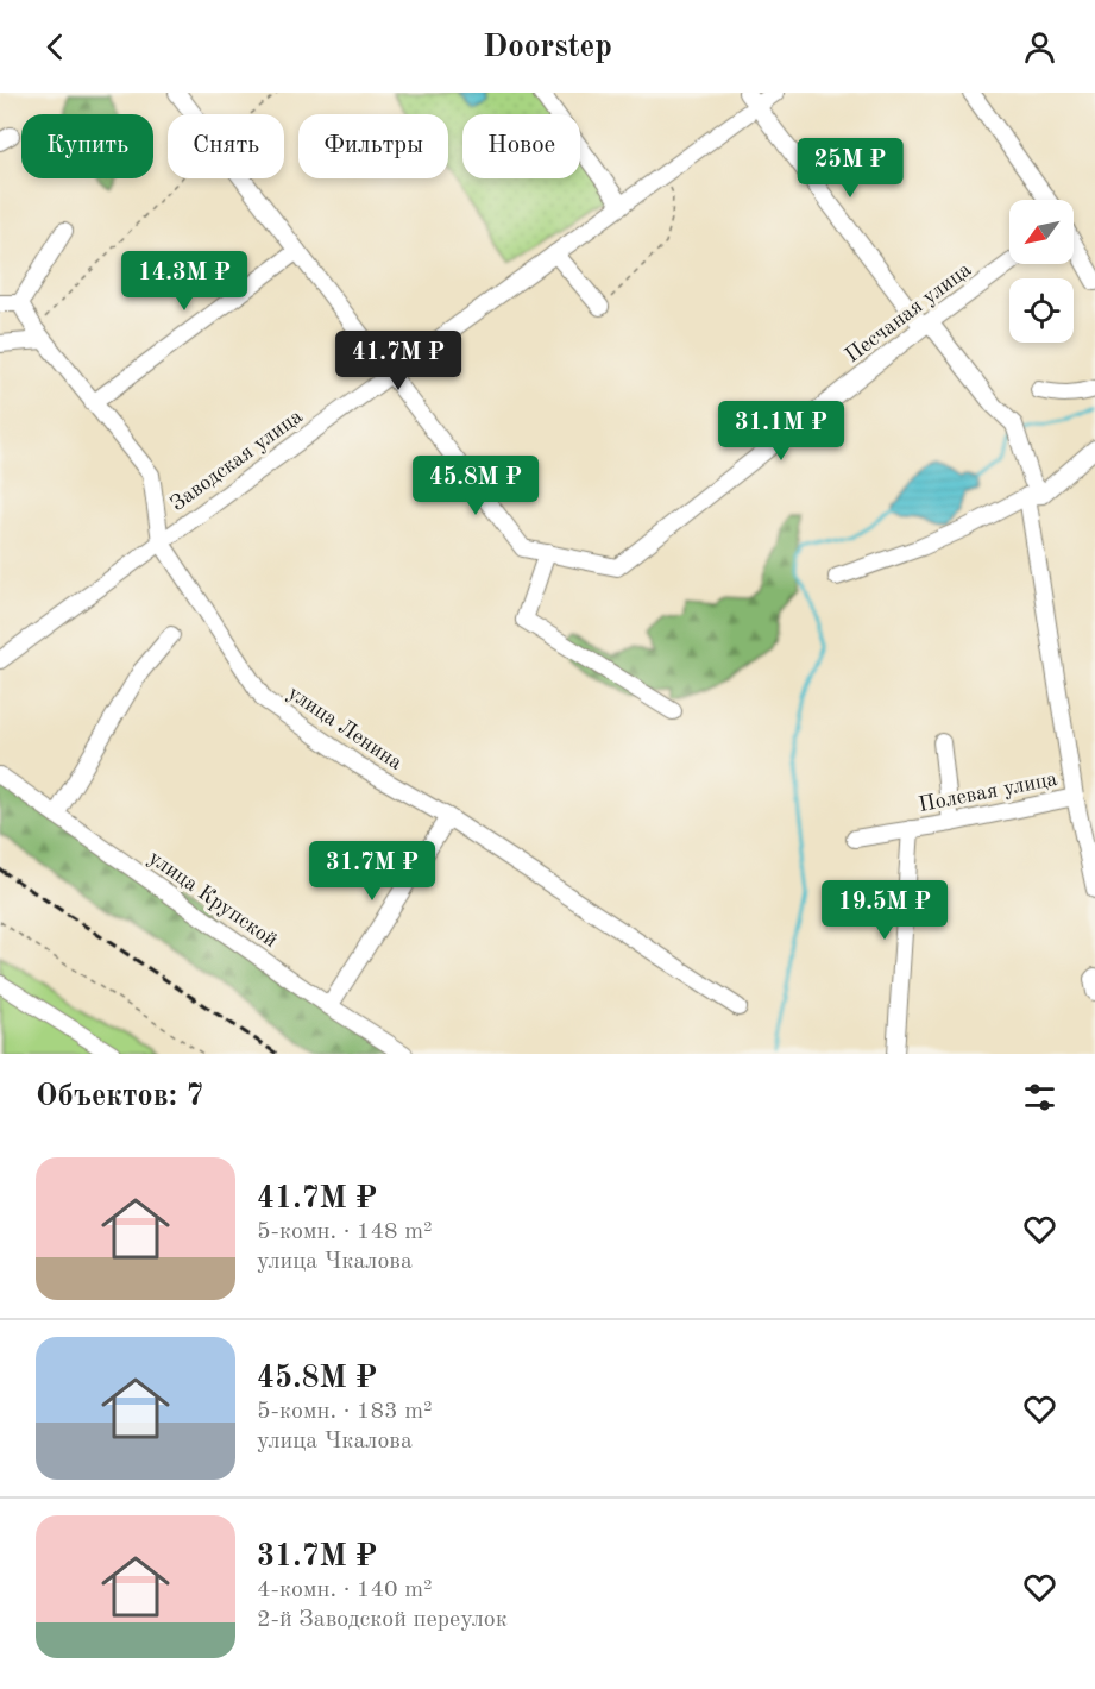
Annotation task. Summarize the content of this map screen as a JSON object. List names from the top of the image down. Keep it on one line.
{"streets":{"street":["Песчаная улица","Заводская улица","улица Ленина","Полевая улица","улица Крупской"]},"crossings":[["Заводская улица","улица Ленина"]],"north":"bottom left","page":{"header":"Doorstep","chip":["Купить","Снять","Фильтры","Новое"],"price":["25M ₽","14.3M ₽","41.7M ₽","31.1M ₽","45.8M ₽","31.7M ₽","19.5M ₽"],"heading":"Объектов: 7","list":[{"name":"41.7M ₽","note":"5-комн. · 148 m² · улица Чкалова"},{"name":"45.8M ₽","note":"5-комн. · 183 m² · улица Чкалова"},{"name":"31.7M ₽","note":"4-комн. · 140 m² · 2-й Заводской переулок"}]}}
